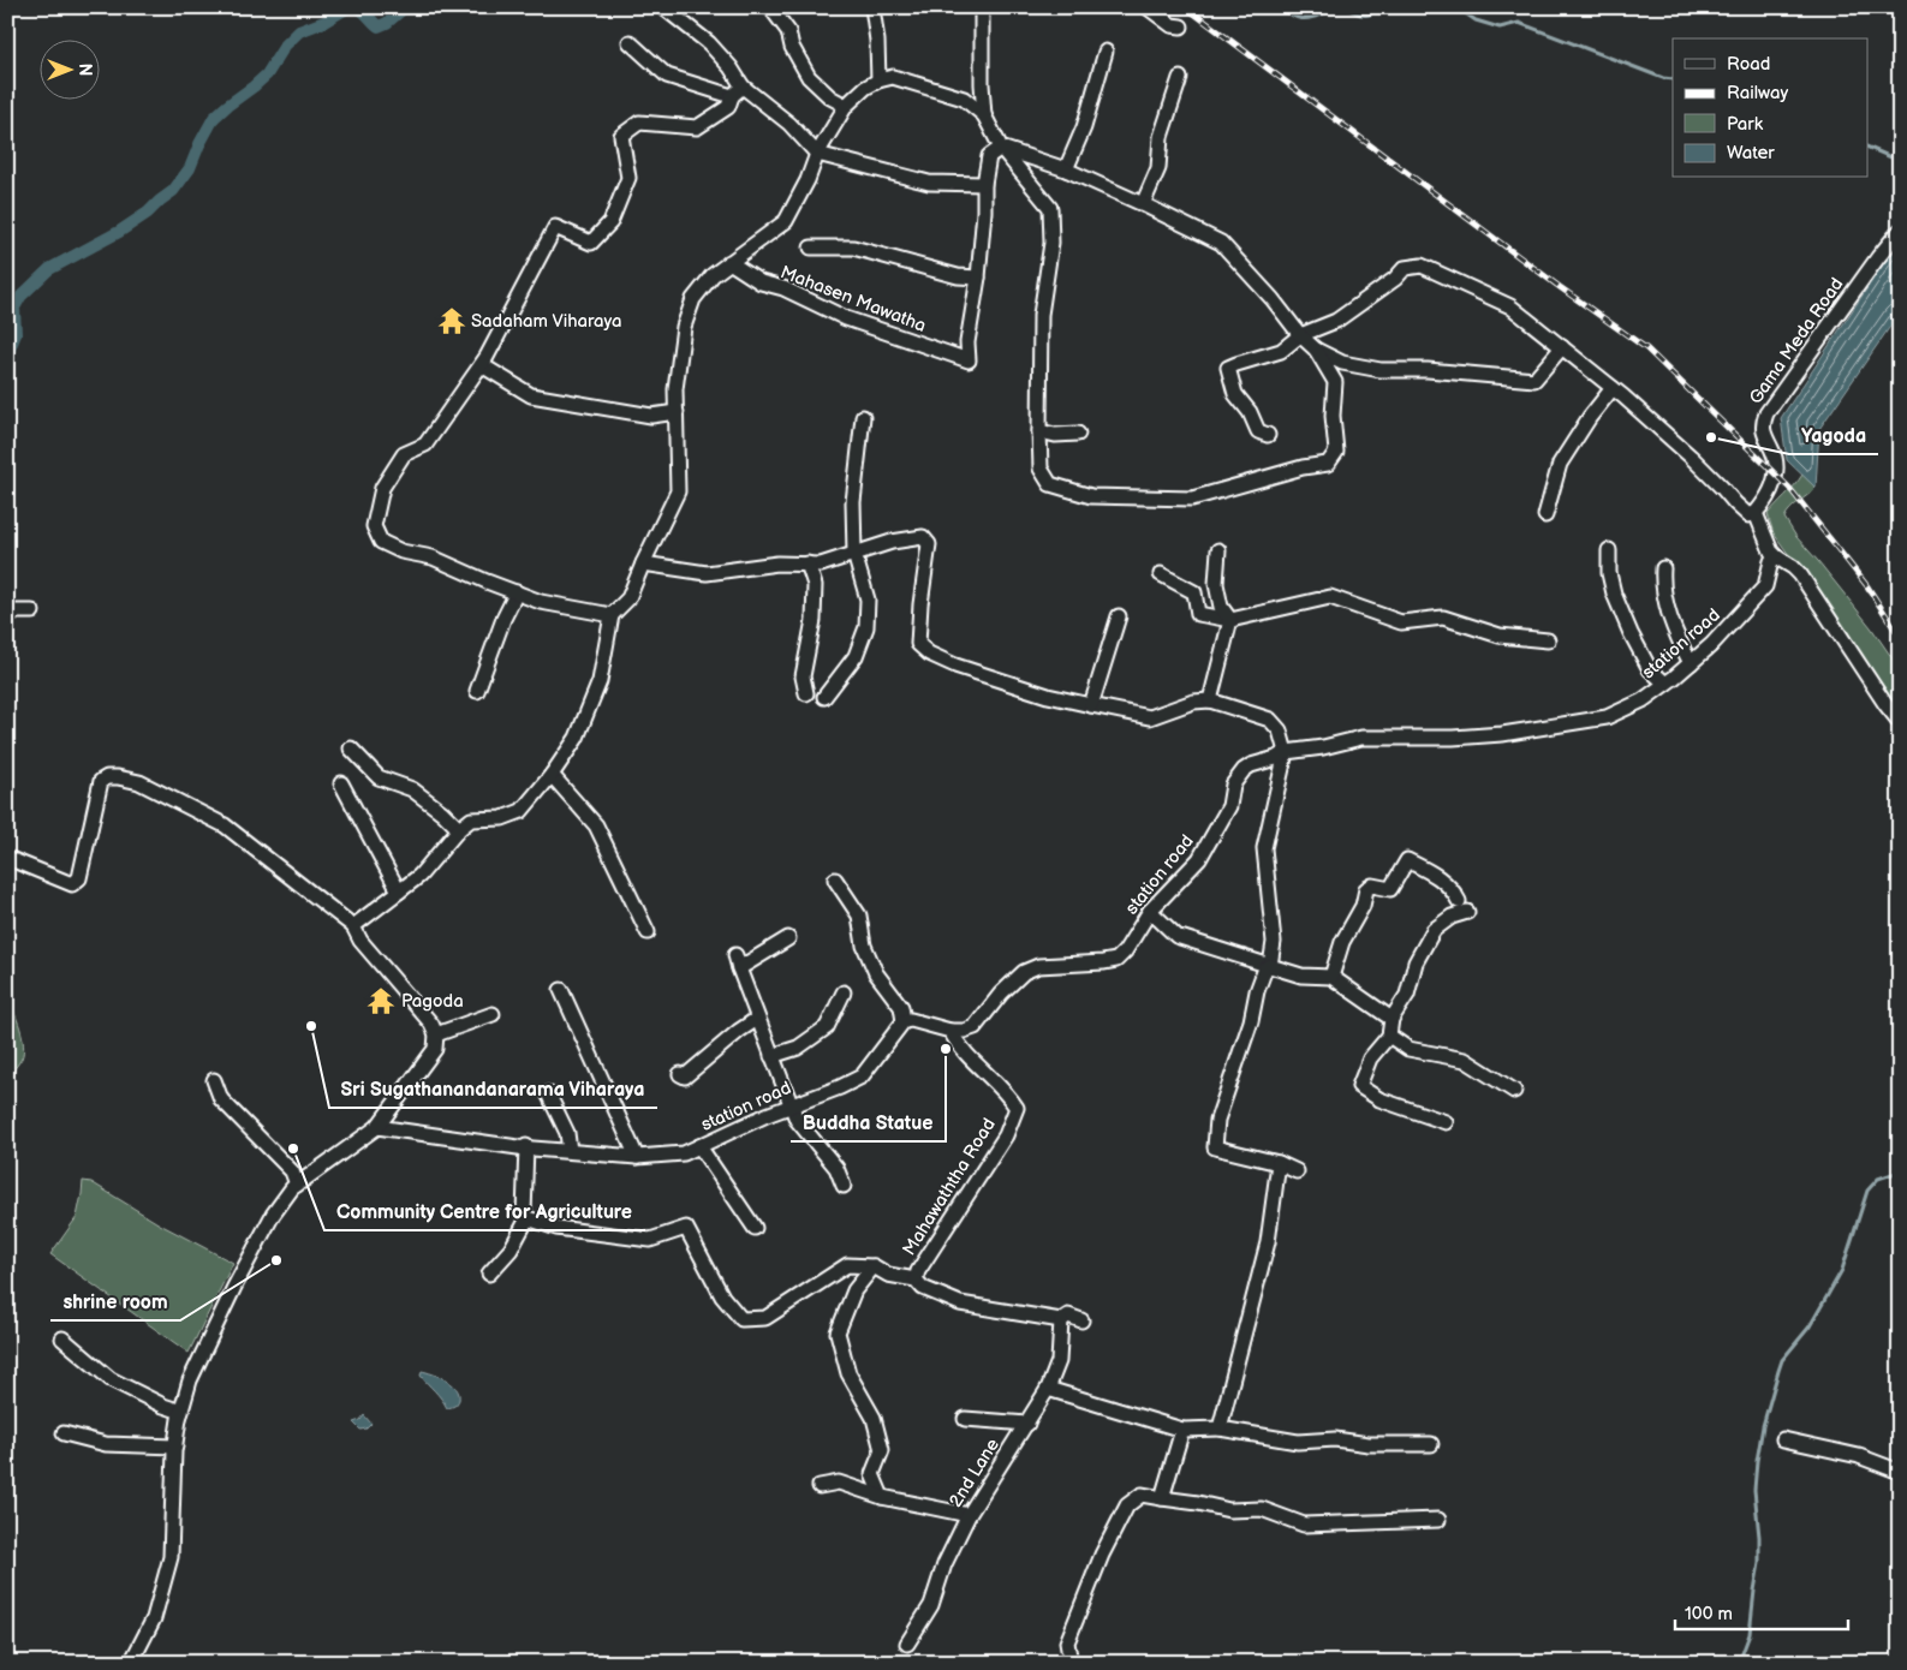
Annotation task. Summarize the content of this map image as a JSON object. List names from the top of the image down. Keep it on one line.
{"streets":{"street":["Mahasen Mawatha","Gama Meda Road","station road","Mahawaththa Road","2nd Lane"]},"crossings":[["station road","Mahawaththa Road"]],"places":{"temple":["Sadaham Viharaya","Pagoda"],"other":["Yagoda","Sri Sugathanandanarama Viharaya","Buddha Statue","Community Centre for Agriculture","shrine room"]},"legend":["Road","Railway","Park","Water"],"scale_bar":"100 m","north":"right"}
